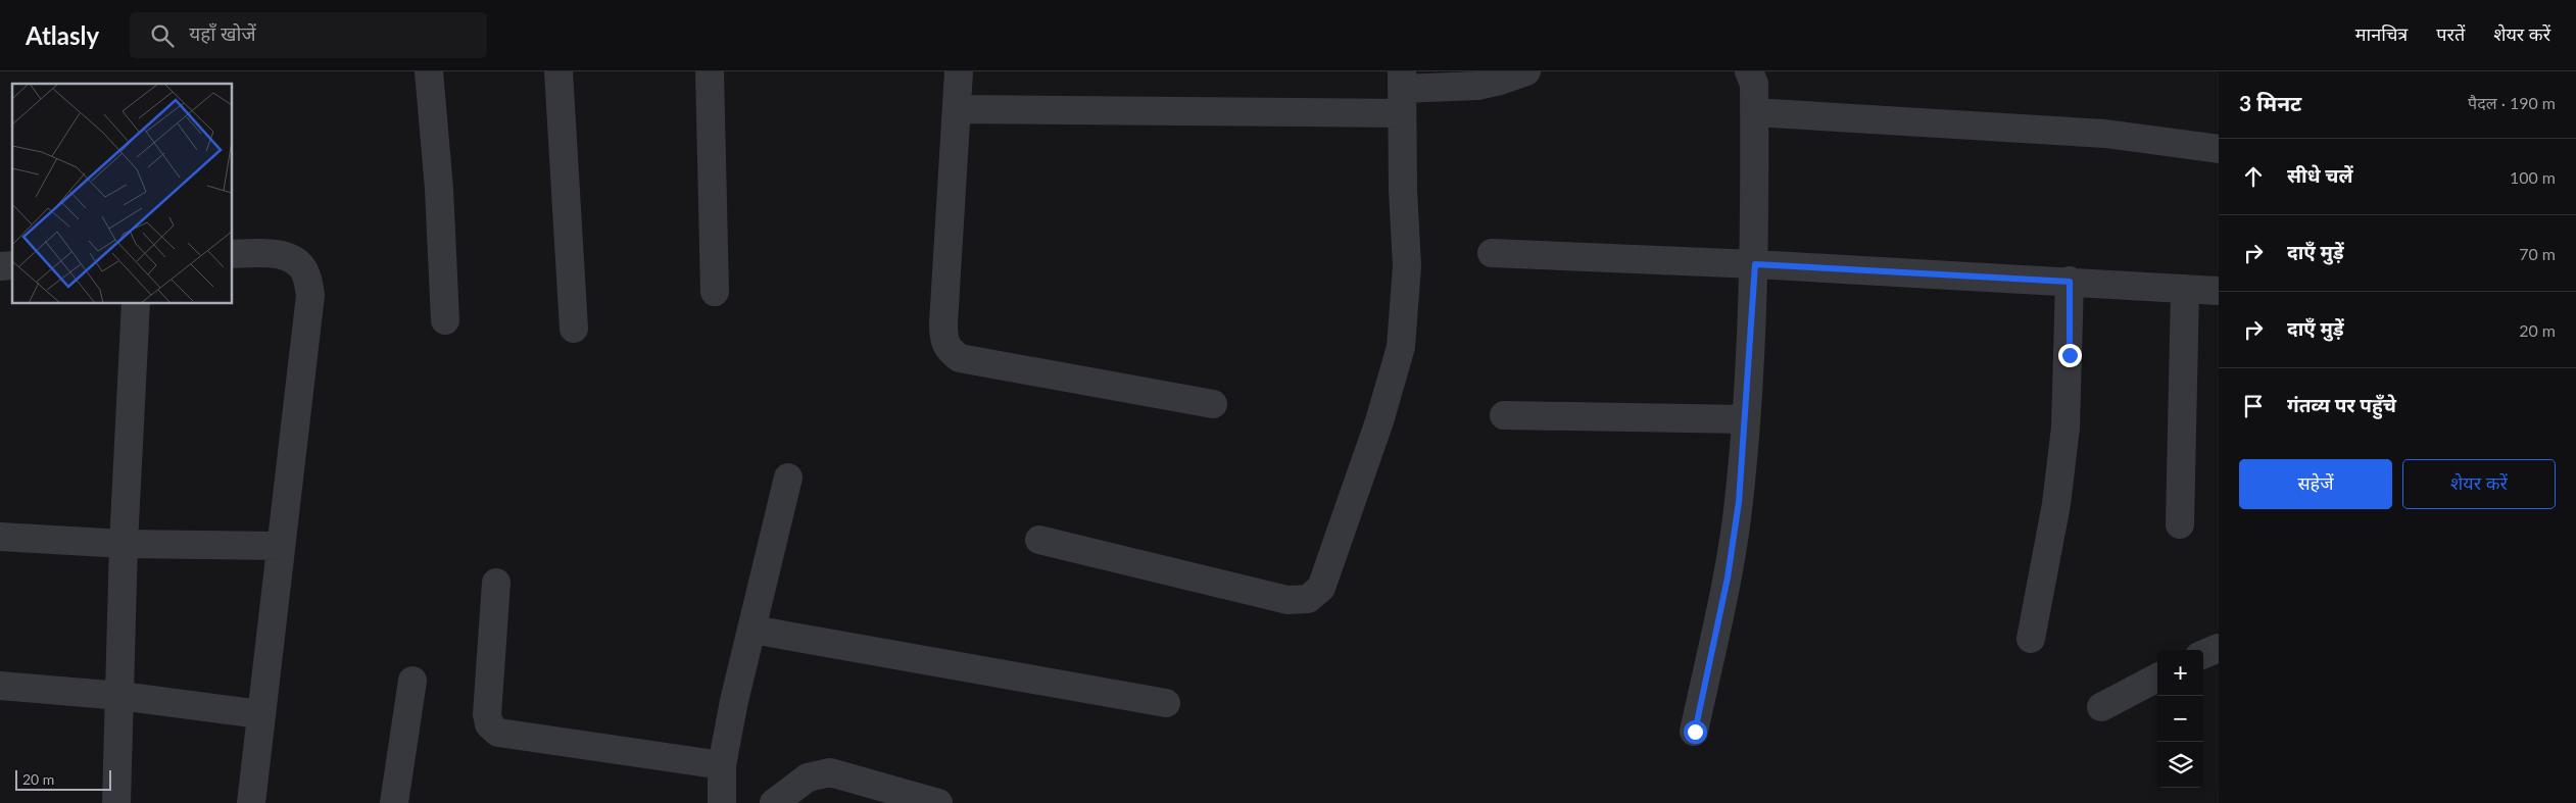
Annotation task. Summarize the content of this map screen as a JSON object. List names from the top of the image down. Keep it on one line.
{"scale_bar":"20 m","page":{"header":"Atlasly","search":"यहाँ खोजें","nav":["मानचित्र","परतें","शेयर करें"],"heading":["3 मिनट","पैदल · 190 m"],"list":[["सीधे चलें","100 m"],["दाएँ मुड़ें","70 m"],["दाएँ मुड़ें","20 m"],"गंतव्य पर पहुँचे"],"buttons":["सहेजें","शेयर करें"],"map_buttons":["+","−"],"scale":"20 m"}}
